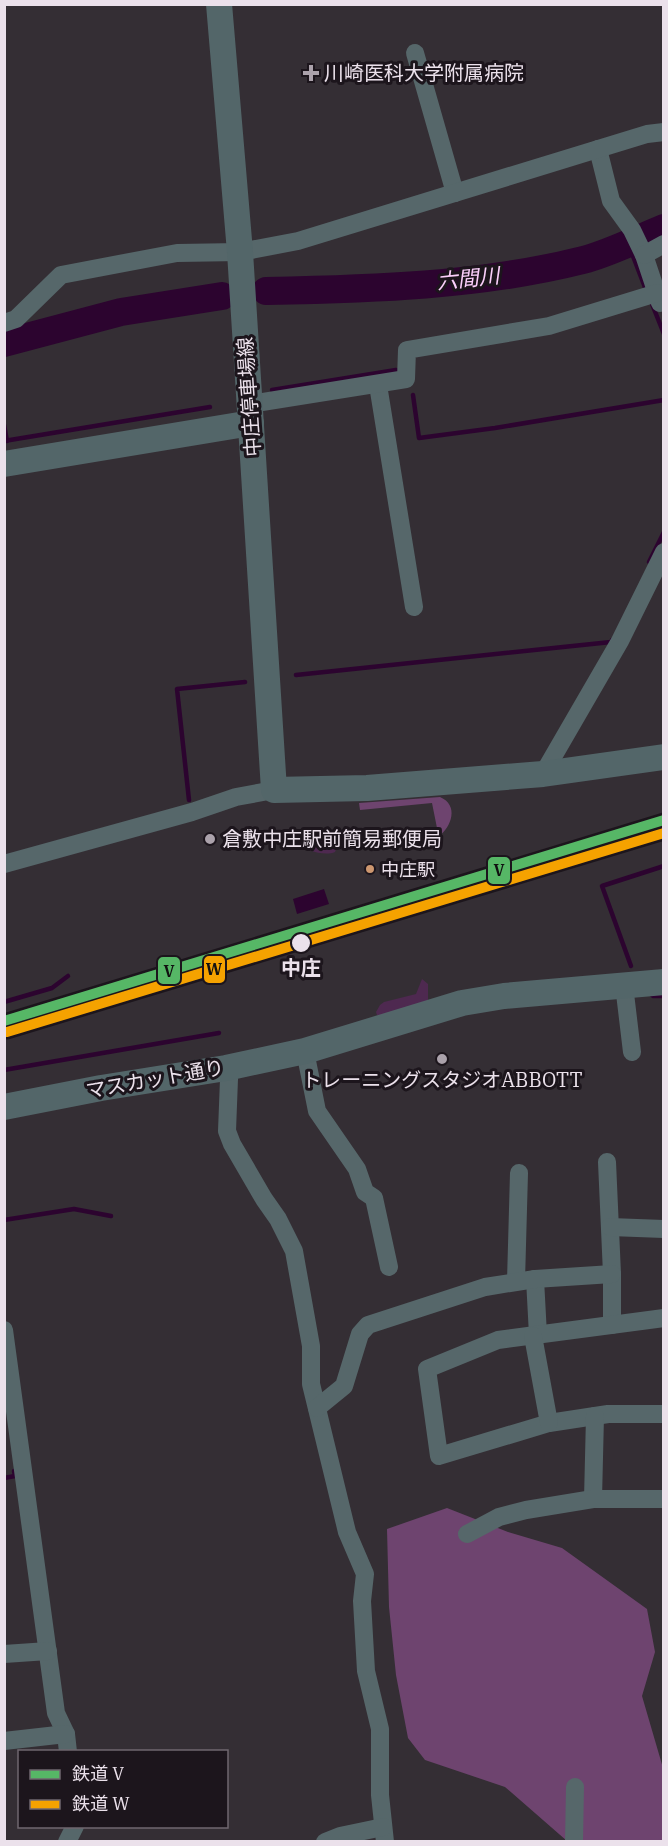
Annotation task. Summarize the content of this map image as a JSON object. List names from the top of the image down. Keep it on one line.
{"streets":{"street":["中庄停車場線","マスカット通り"]},"water":["六間川"],"places":{"health":["川崎医科大学附属病院"],"other":["倉敷中庄駅前簡易郵便局","中庄駅","中庄","トレーニングスタジオABBOTT"]},"lines":["rail line V","rail line W"],"legend":["鉄道 V","鉄道 W"]}
